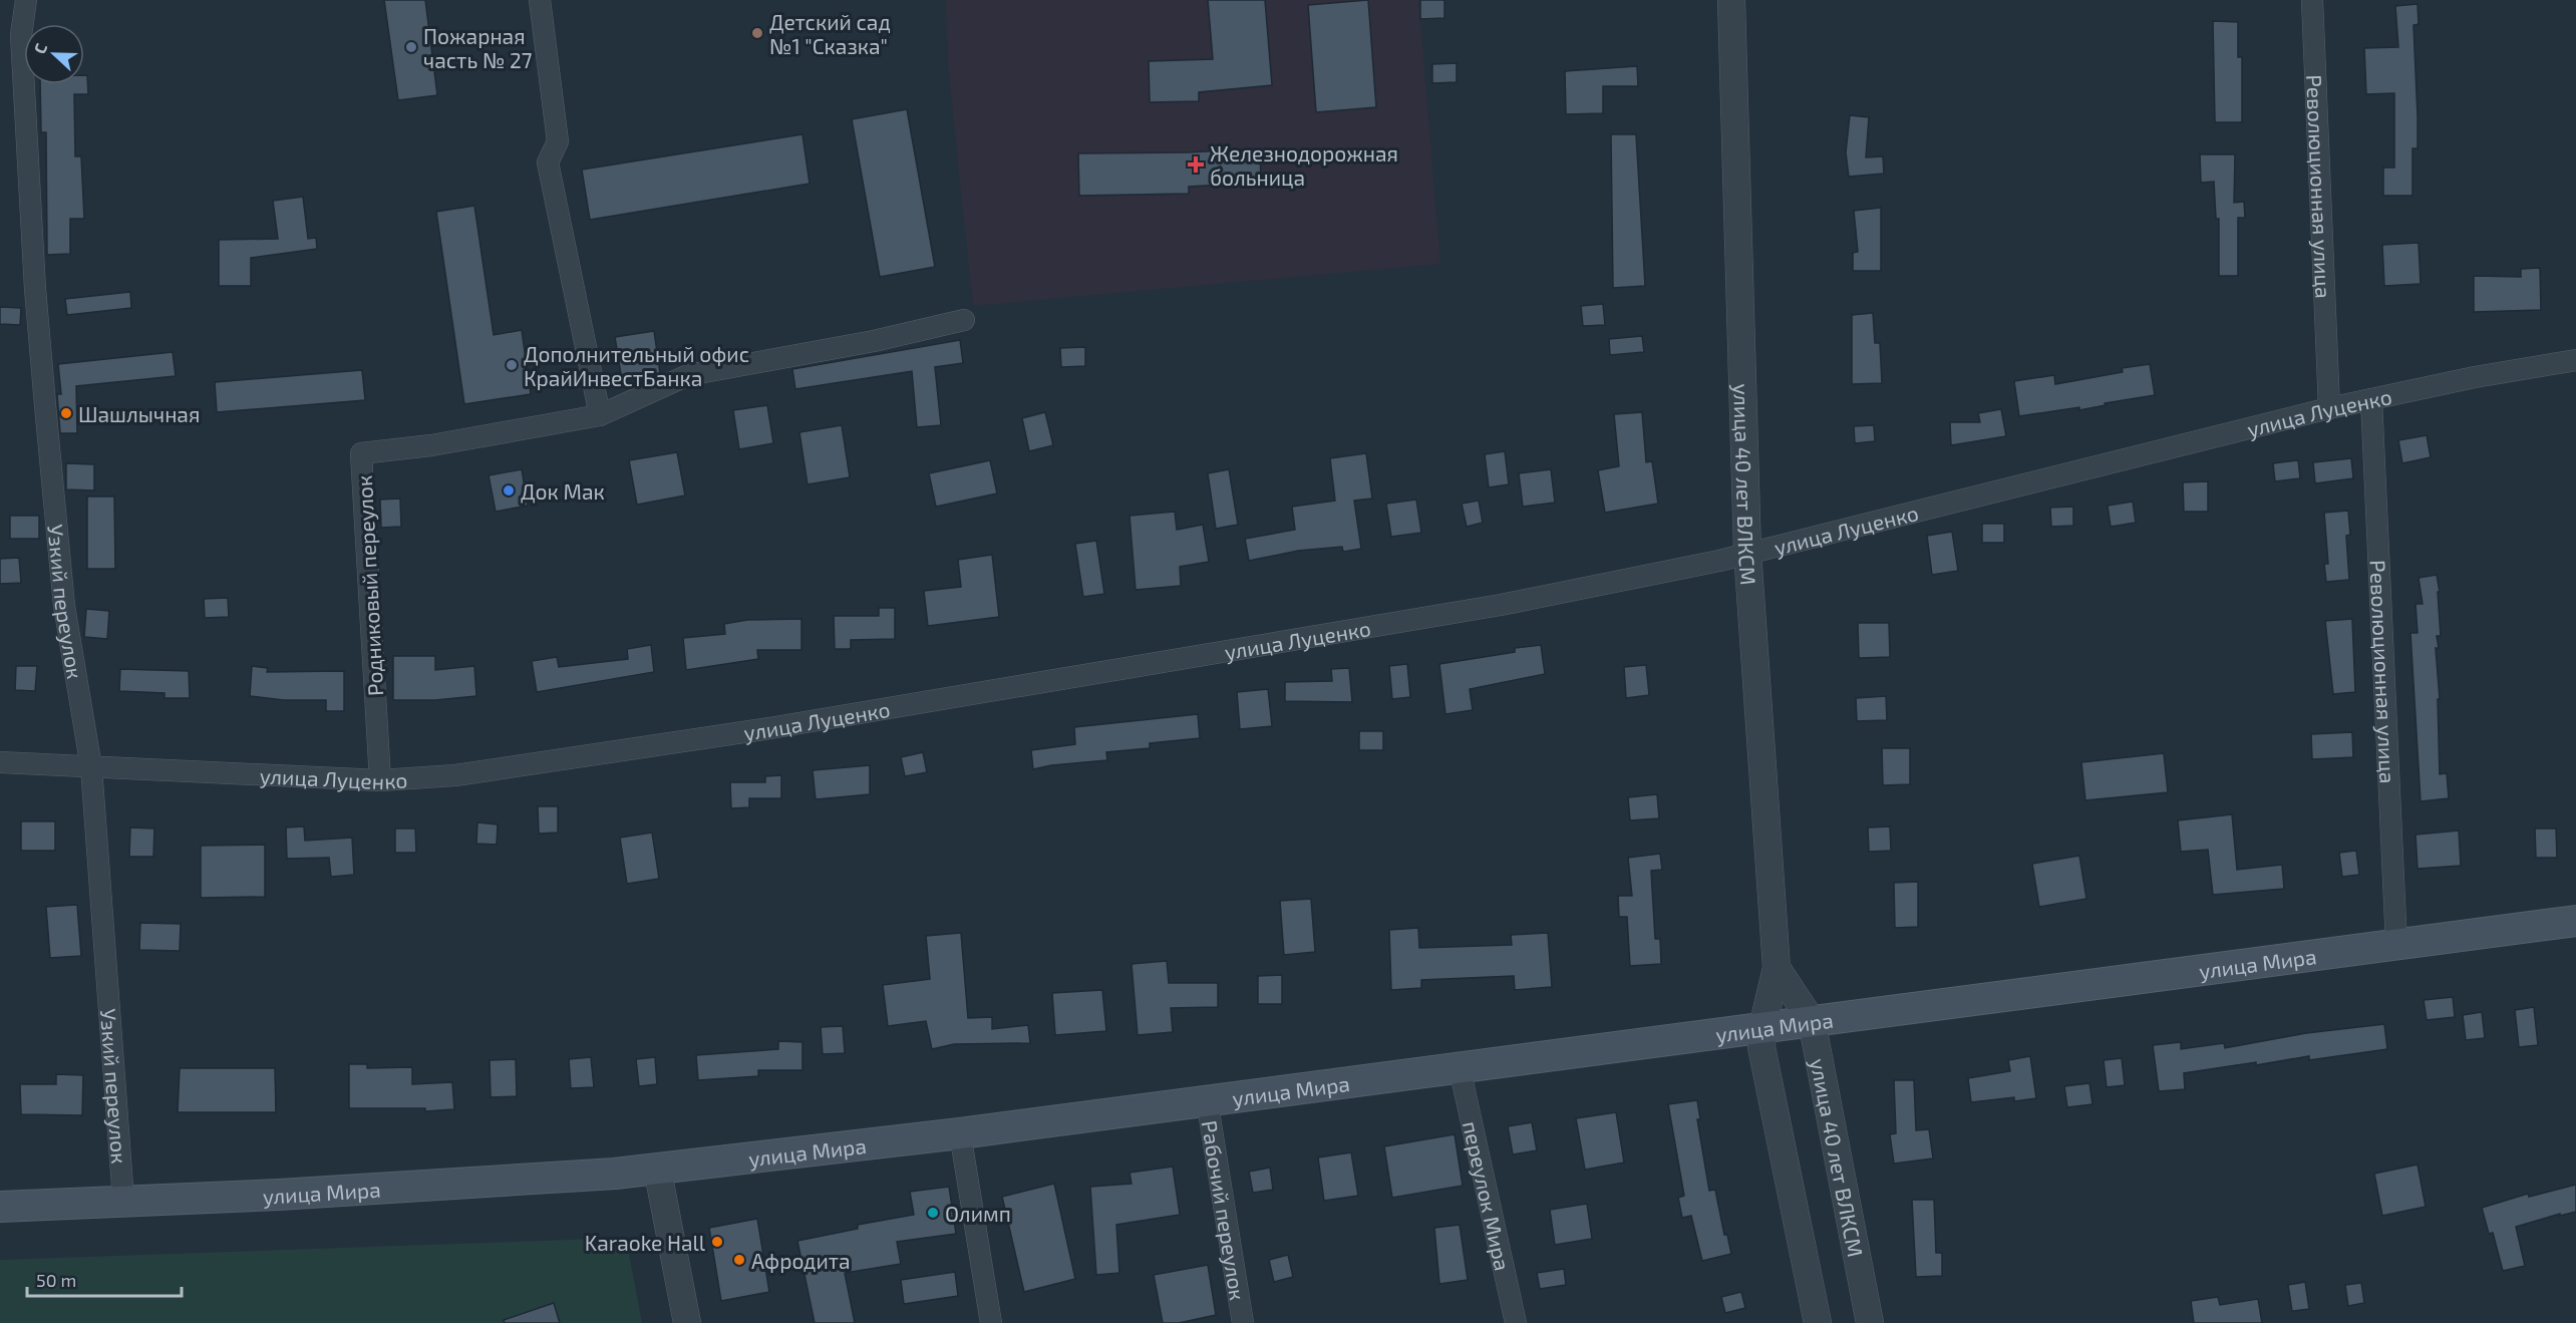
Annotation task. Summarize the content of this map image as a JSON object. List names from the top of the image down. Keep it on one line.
{"streets":{"main road":["улица Мира"],"street":["Революционная улица","улица Луценко","улица 40 лет ВЛКСМ","Родниковый переулок","Узкий переулок","переулок Мира","Рабочий переулок"]},"crossings":[["Революционная улица","улица Луценко"],["Революционная улица","улица Мира"],["улица Луценко","улица 40 лет ВЛКСМ"],["улица Луценко","Родниковый переулок"],["улица Луценко","Узкий переулок"],["улица 40 лет ВЛКСМ","улица Мира"],["Узкий переулок","улица Мира"],["улица Мира","переулок Мира"],["улица Мира","Рабочий переулок"]],"places":{"other":["Детский сад №1 \"Сказка\"","Пожарная часть № 27","Дополнительный офис КрайИнвестБанка","Шашлычная","Док Мак","Олимп","Karaoke Hall","Афродита"],"health":["Железнодорожная больница"]},"scale_bar":"50 m","north":"left"}
